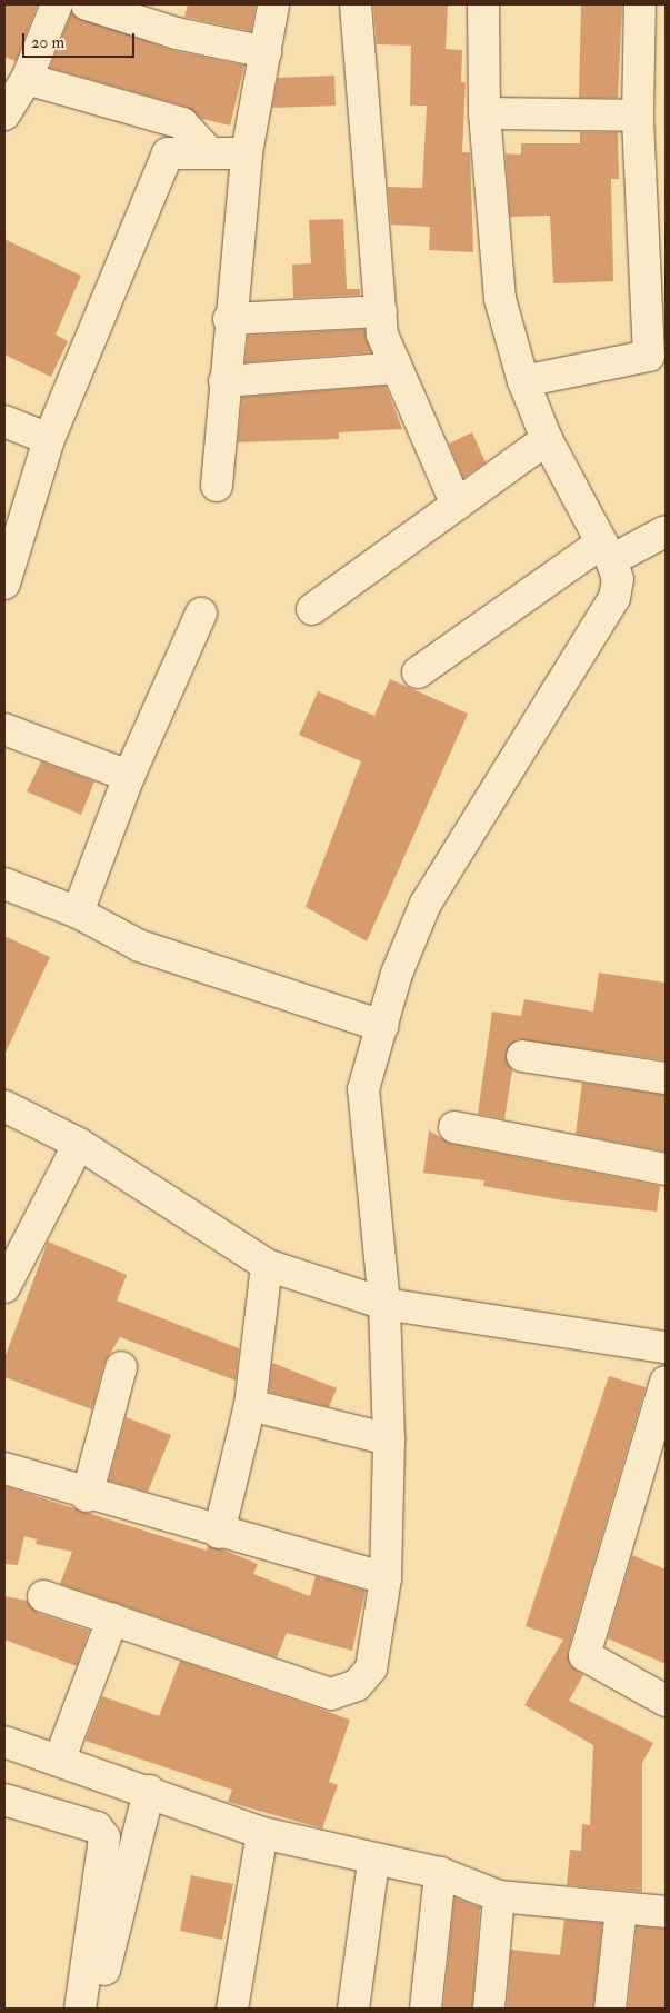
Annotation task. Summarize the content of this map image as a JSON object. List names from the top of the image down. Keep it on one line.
{"scale_bar":"20 m"}
